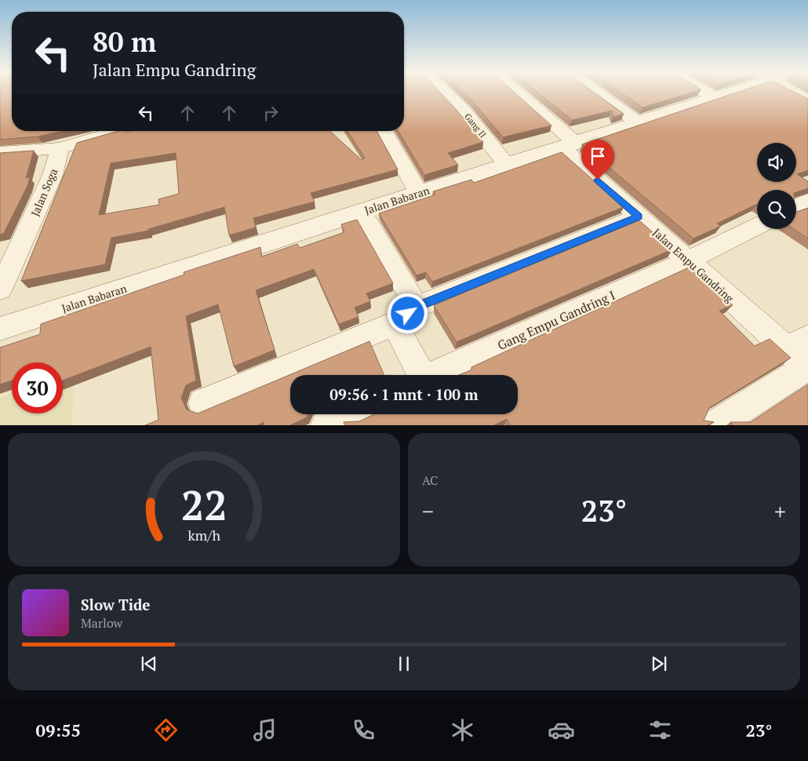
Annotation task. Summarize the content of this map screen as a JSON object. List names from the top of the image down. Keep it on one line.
{"streets":{"street":["Gang II","Jalan Soga","Jalan Babaran","Jalan Empu Gandring","Gang Empu Gandring I"]},"crossings":[["Gang II","Jalan Babaran"],["Jalan Babaran","Jalan Empu Gandring"],["Jalan Babaran","Gang Empu Gandring I"],["Jalan Empu Gandring","Gang Empu Gandring I"]],"page":{"turn":["80 m","Jalan Empu Gandring"],"limit":"30","trip":"09:56 · 1 mnt · 100 m","tile":"AC","heat":["−","23°","+"],"song":["Slow Tide","Marlow"],"tabs":["09:55","23°"],"gauge":["22","km/h"]}}
